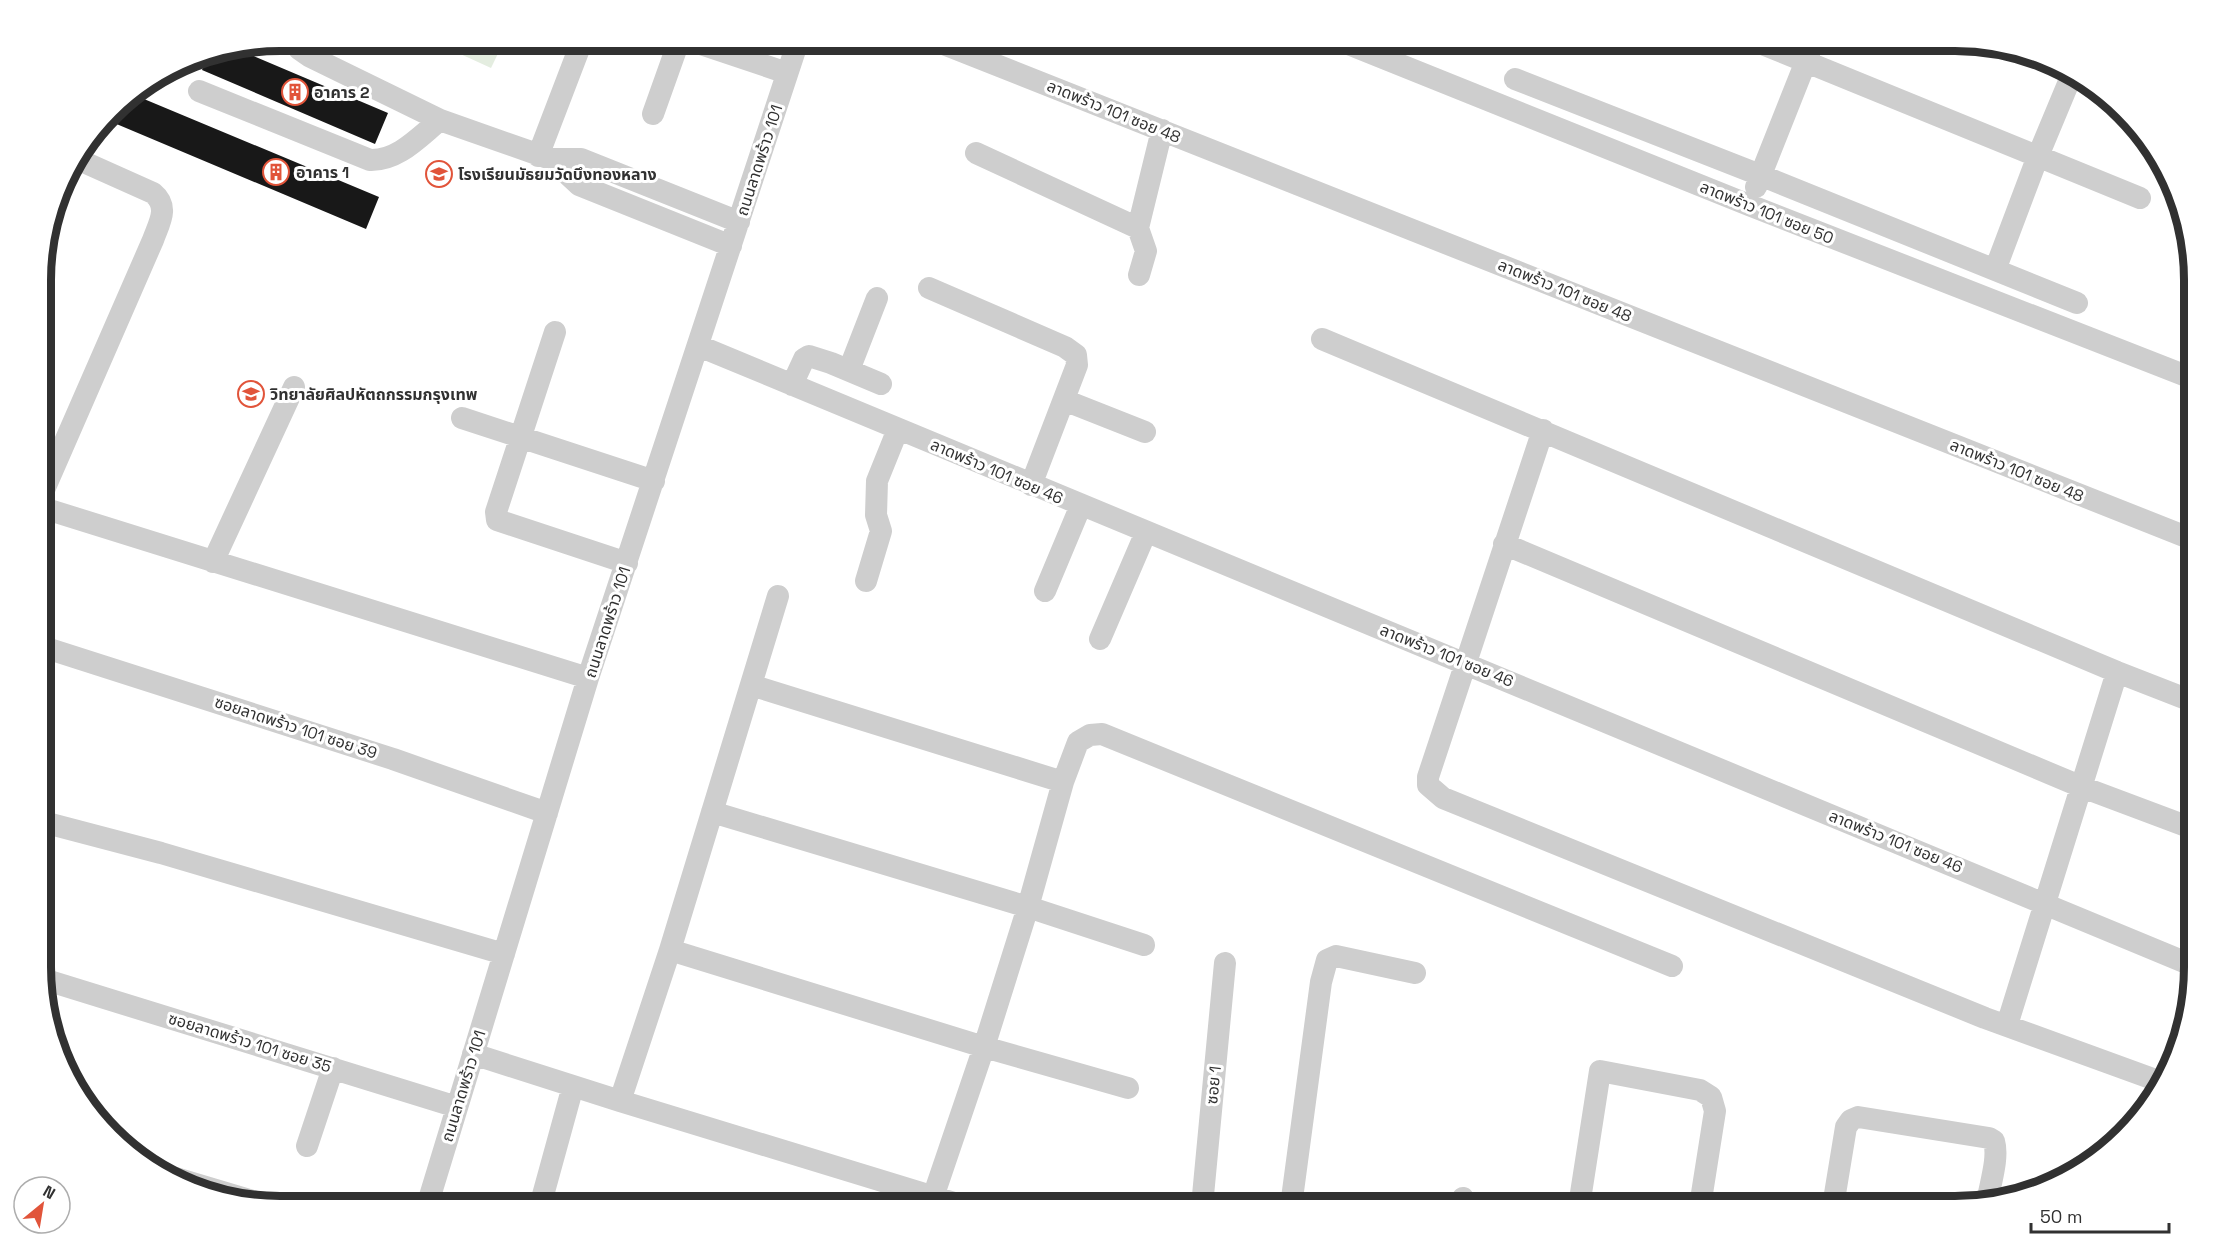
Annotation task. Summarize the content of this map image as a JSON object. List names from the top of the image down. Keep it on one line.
{"streets":{"street":["ลาดพร้าว 101 ซอย 48","ถนนลาดพร้าว 101","ลาดพร้าว 101 ซอย 50","ลาดพร้าว 101 ซอย 46","ซอยลาดพร้าว 101 ซอย 39","ซอยลาดพร้าว 101 ซอย 35","ซอย 1"]},"crossings":[["ถนนลาดพร้าว 101","ลาดพร้าว 101 ซอย 46"],["ถนนลาดพร้าว 101","ซอยลาดพร้าว 101 ซอย 39"],["ถนนลาดพร้าว 101","ซอยลาดพร้าว 101 ซอย 35"]],"places":{"building":["อาคาร 2","อาคาร 1"],"school or university":["โรงเรียนมัธยมวัดบึงทองหลาง","วิทยาลัยศิลปหัตถกรรมกรุงเทพ"]},"scale_bar":"50 m","north":"top right"}
